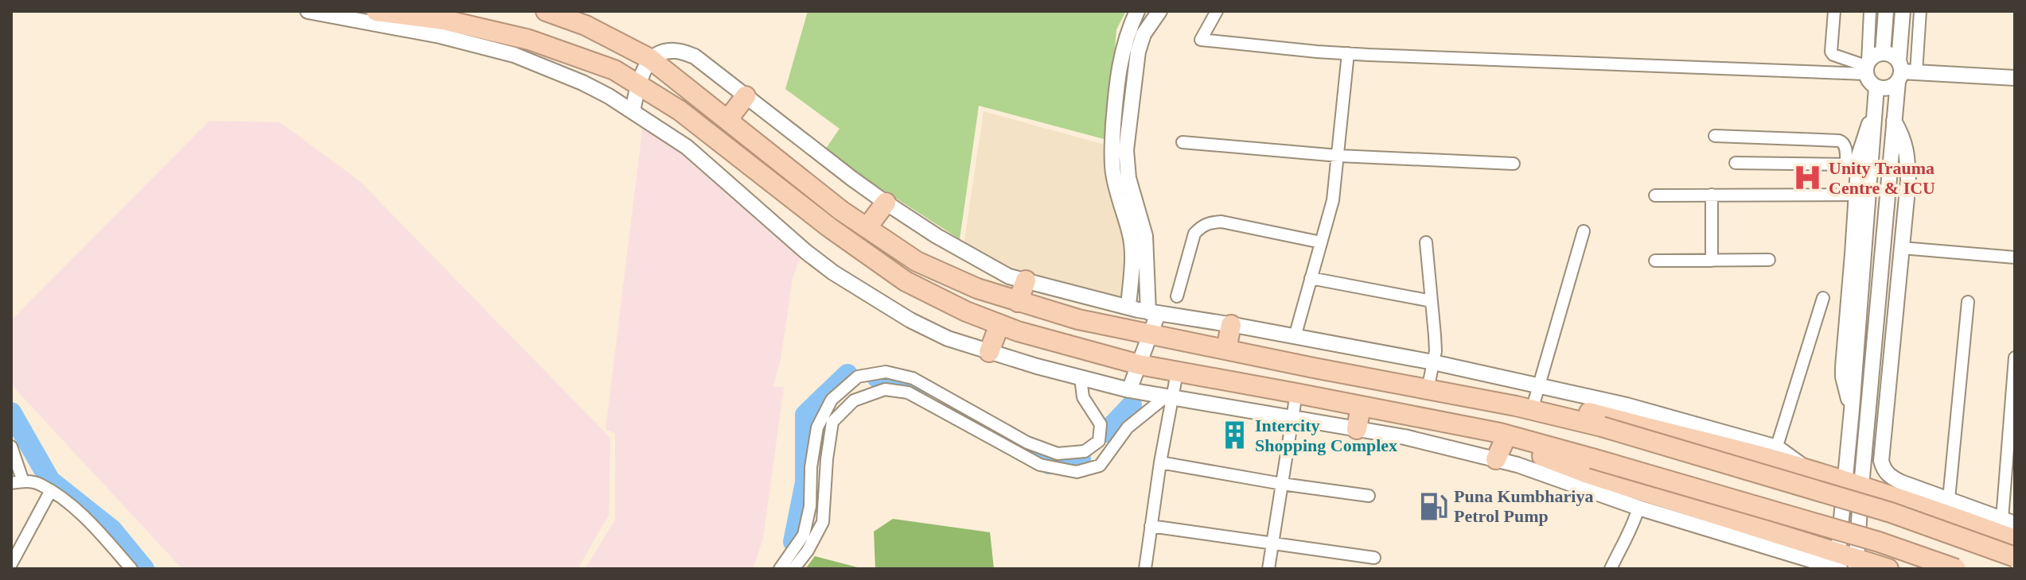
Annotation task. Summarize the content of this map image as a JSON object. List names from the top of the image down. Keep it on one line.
{"places":{"hospital":["Unity Trauma Centre & ICU"],"building":["Intercity Shopping Complex"],"fuel station":["Puna Kumbhariya Petrol Pump"]}}
